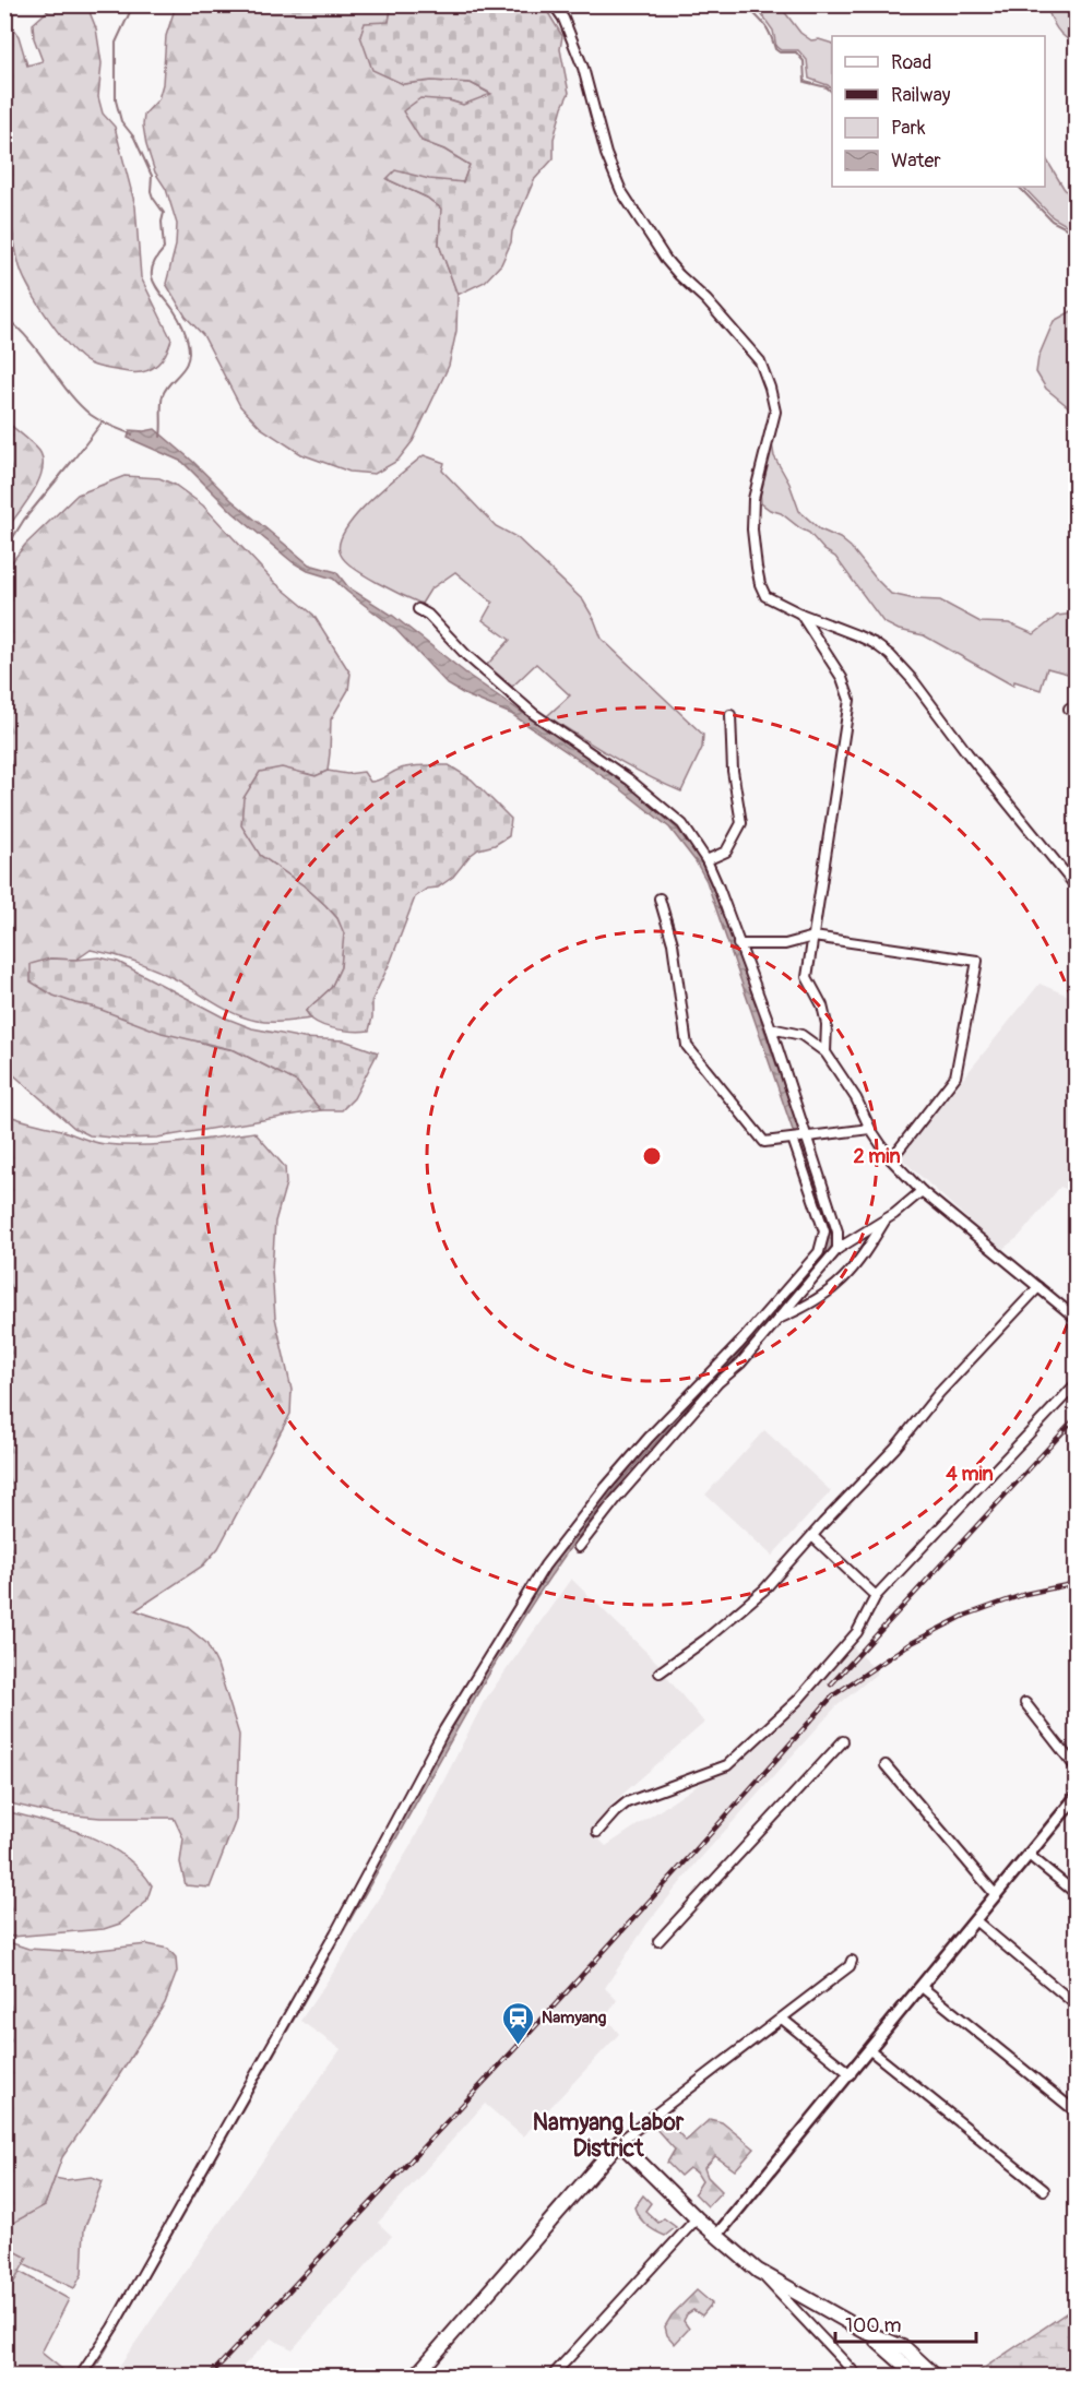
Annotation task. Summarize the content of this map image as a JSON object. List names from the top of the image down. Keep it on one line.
{"districts":["Namyang Labor District"],"places":{"station":["Namyang"]},"legend":["Road","Railway","Park","Water"],"scale_bar":"100 m","rings":["2 min","4 min"]}
